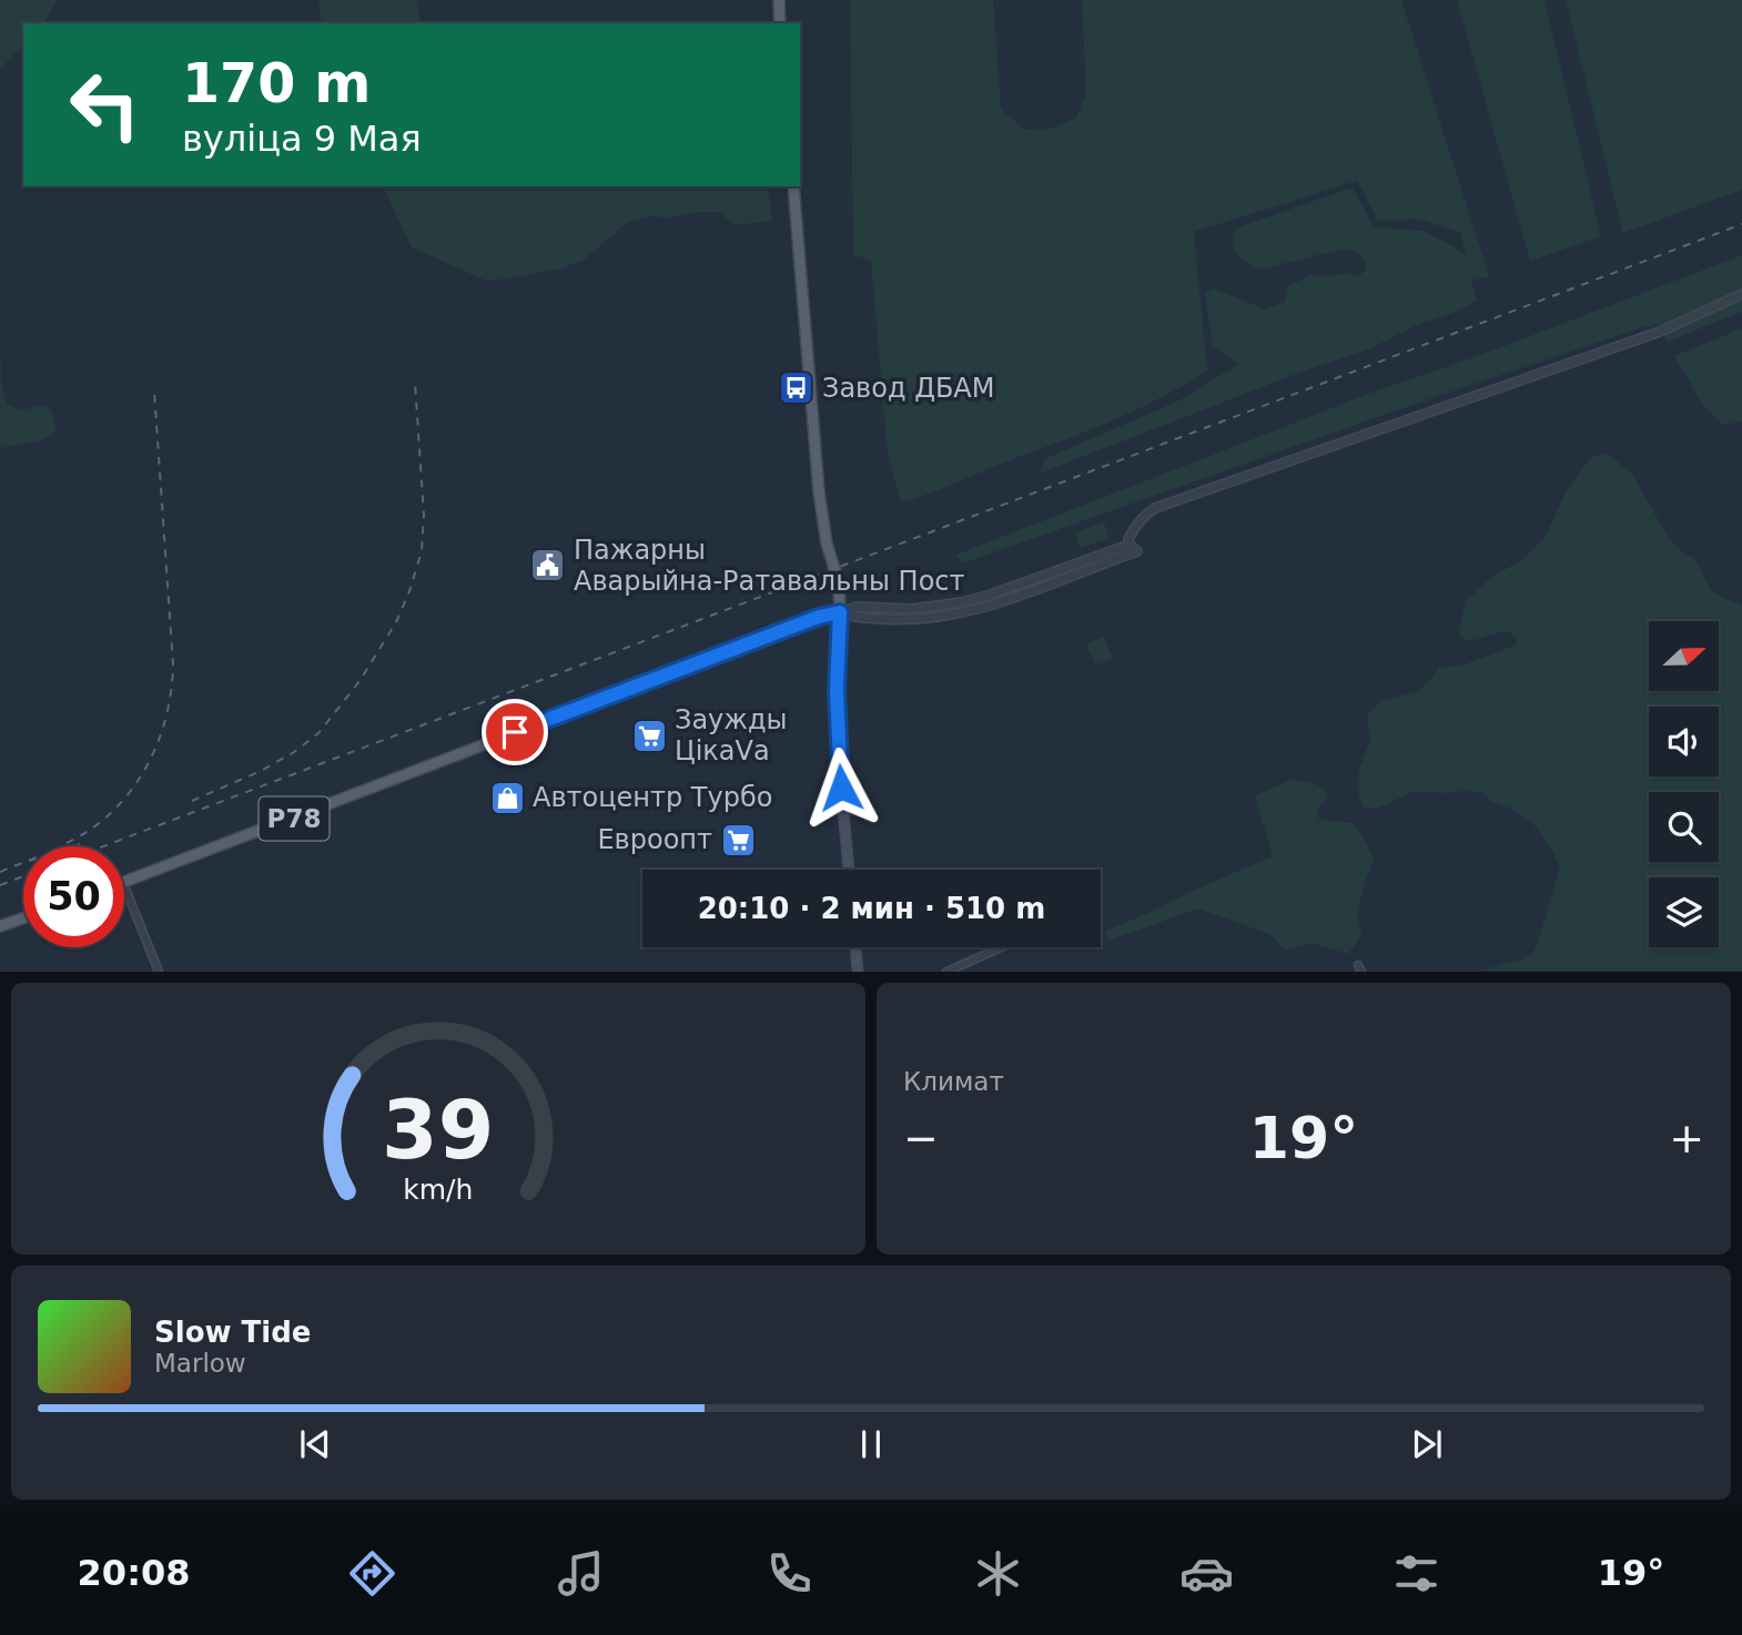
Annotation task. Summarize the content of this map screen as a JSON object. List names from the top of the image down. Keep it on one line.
{"streets":{"main road":["Р78"]},"places":{"bus stop":["Завод ДБАМ"],"public building":["Пажарны Аварыйна-Ратавальны Пост"],"supermarket":["Заужды ЦікаVа","Евроопт"],"shop":["Автоцентр Турбо"]},"north":"right","page":{"turn":["170 m","вуліца 9 Мая"],"limit":"50","trip":"20:10 · 2 мин · 510 m","tile":"Климат","heat":["−","19°","+"],"song":["Slow Tide","Marlow"],"tabs":["20:08","19°"],"gauge":["39","km/h"]}}
